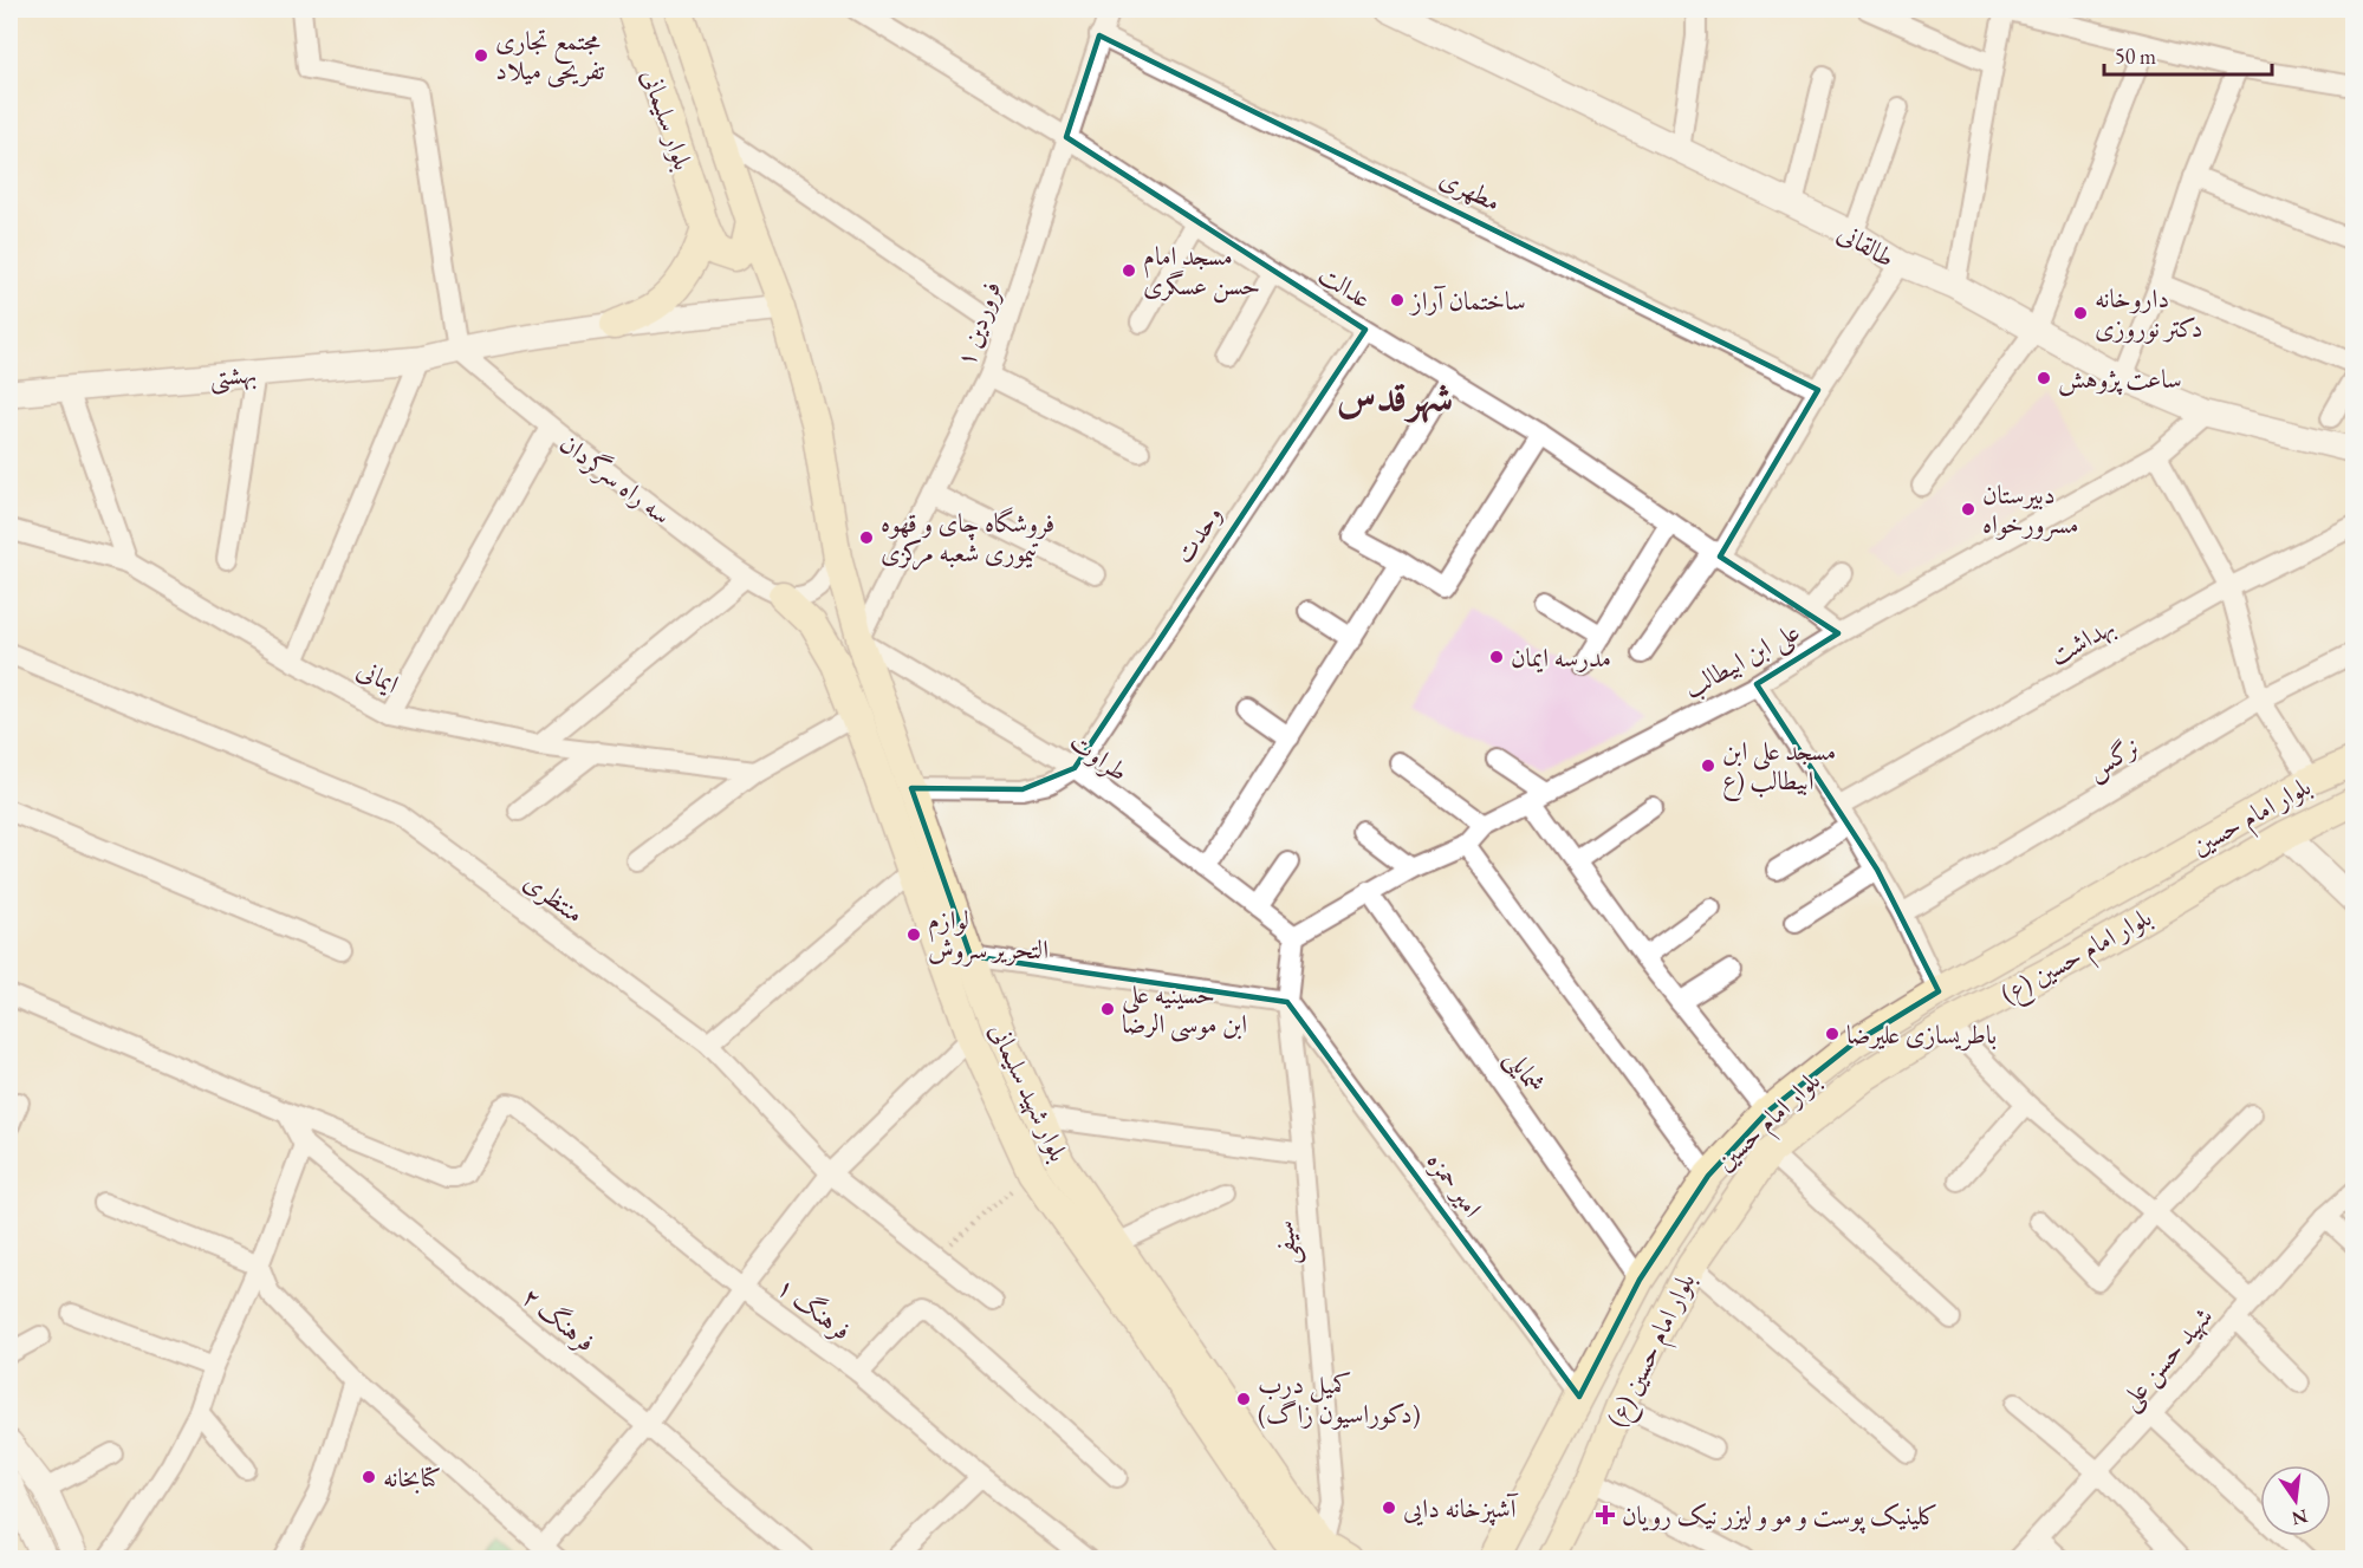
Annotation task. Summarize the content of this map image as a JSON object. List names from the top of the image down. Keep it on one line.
{"streets":{"main road":["بلوار سلیمانی","بلوار امام حسین","بلوار امام حسین (ع)","بلوار شهید سلیمانی"],"street":["مطهری","طالقانی","عدالت","فروردین ۱","بهشتی","سه راه سرگردان","وحدت","بهداشت","علی ابن ابیطالب","ایمانی","طراوت","نرگس","منتظری","شمایلی","امیر حمزه","سیفی","فرهنگ ۱","فرهنگ ۲","شهید حسن علی"]},"crossings":[["مطهری","فروردین ۱"],["طالقانی","علی ابن ابیطالب"],["عدالت","فروردین ۱"],["عدالت","وحدت"],["عدالت","علی ابن ابیطالب"],["فروردین ۱","طراوت"],["فروردین ۱","بلوار شهید سلیمانی"],["بهشتی","سه راه سرگردان"],["سه راه سرگردان","بلوار شهید سلیمانی"],["وحدت","طراوت"],["علی ابن ابیطالب","طراوت"],["علی ابن ابیطالب","شمایلی"],["علی ابن ابیطالب","سیفی"],["طراوت","بلوار شهید سلیمانی"],["طراوت","سیفی"],["بلوار امام حسین","شمایلی"],["بلوار امام حسین","امیر حمزه"],["بلوار شهید سلیمانی","سیفی"],["امیر حمزه","سیفی"],["فرهنگ ۱","فرهنگ ۲"]],"districts":["شهرقدس"],"places":{"other":["مجتمع تجاری تفریحی میلاد","مسجد امام حسن عسگری","ساختمان آراز","داروخانه دکتر نوروزی","ساعت پژوهش","دبیرستان مسرورخواه","فروشگاه چای و قهوه تیموری شعبه مرکزی","مدرسه ایمان","مسجد علی ابن ابیطالب (ع","لوازم التحریر سروش","حسینیه علی ابن موسی الرضا","باطریسازی علیرضا","کمیل درب (دکوراسیون زاگ)","کتابخانه","آشپزخانه دایی"],"health":["کلینیک پوست و مو و لیزر نیک رویان"]},"scale_bar":"50 m","north":"bottom"}
